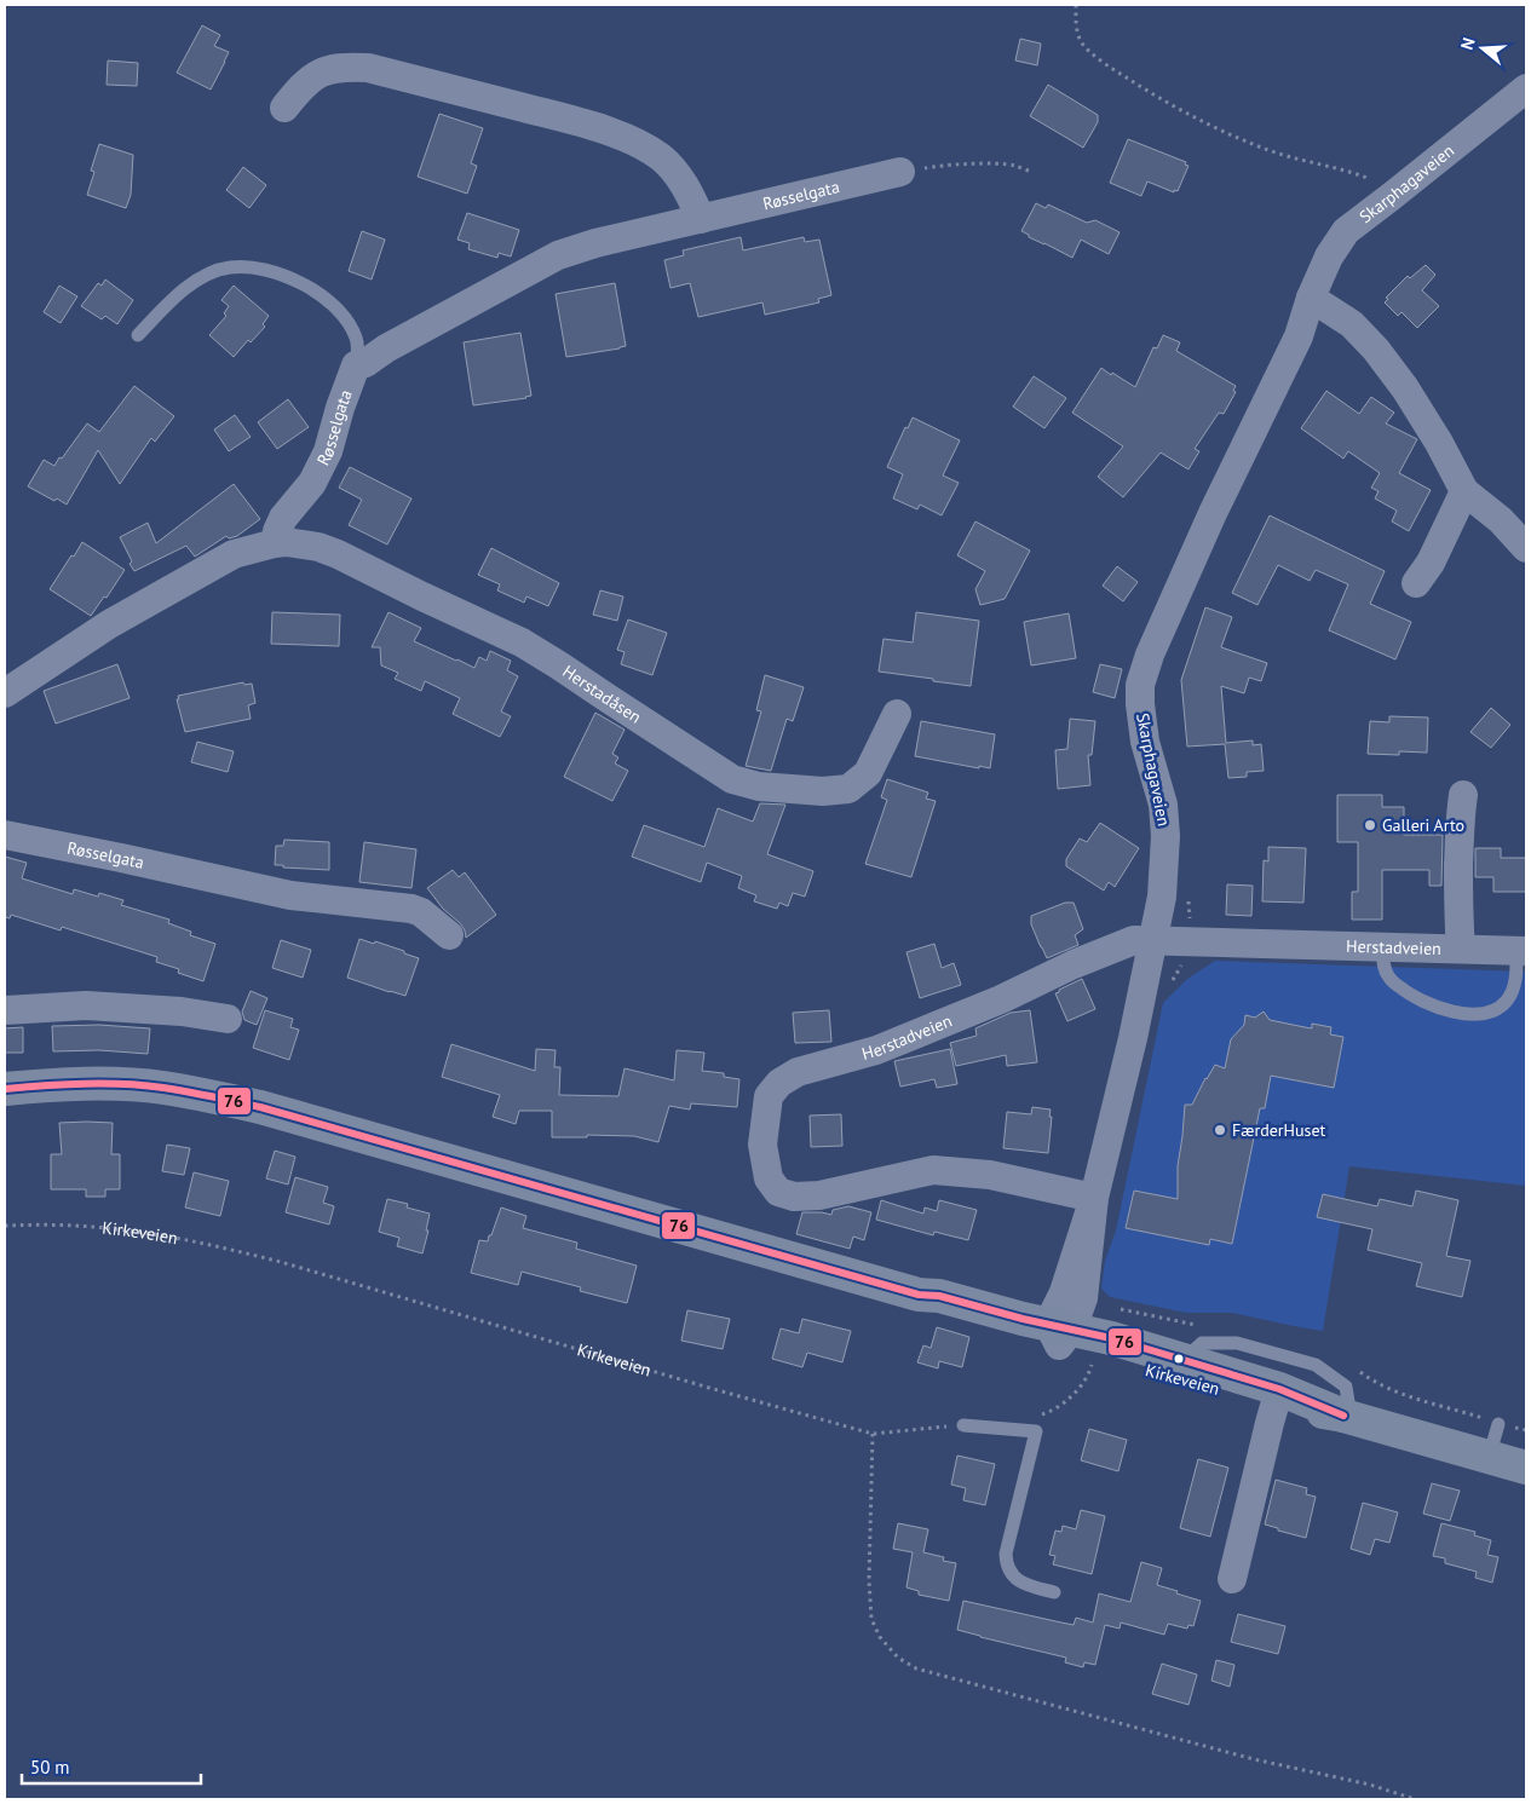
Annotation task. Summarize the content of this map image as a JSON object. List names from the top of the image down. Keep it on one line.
{"streets":{"main road":["Kirkeveien"],"street":["Skarphagaveien","Røsselgata","Herstadåsen","Herstadveien"]},"crossings":[["Skarphagaveien","Herstadveien"],["Skarphagaveien","Kirkeveien"],["Røsselgata","Herstadåsen"]],"places":["Galleri Arto","FærderHuset"],"lines":["transit line 76"],"scale_bar":"50 m","north":"left"}
